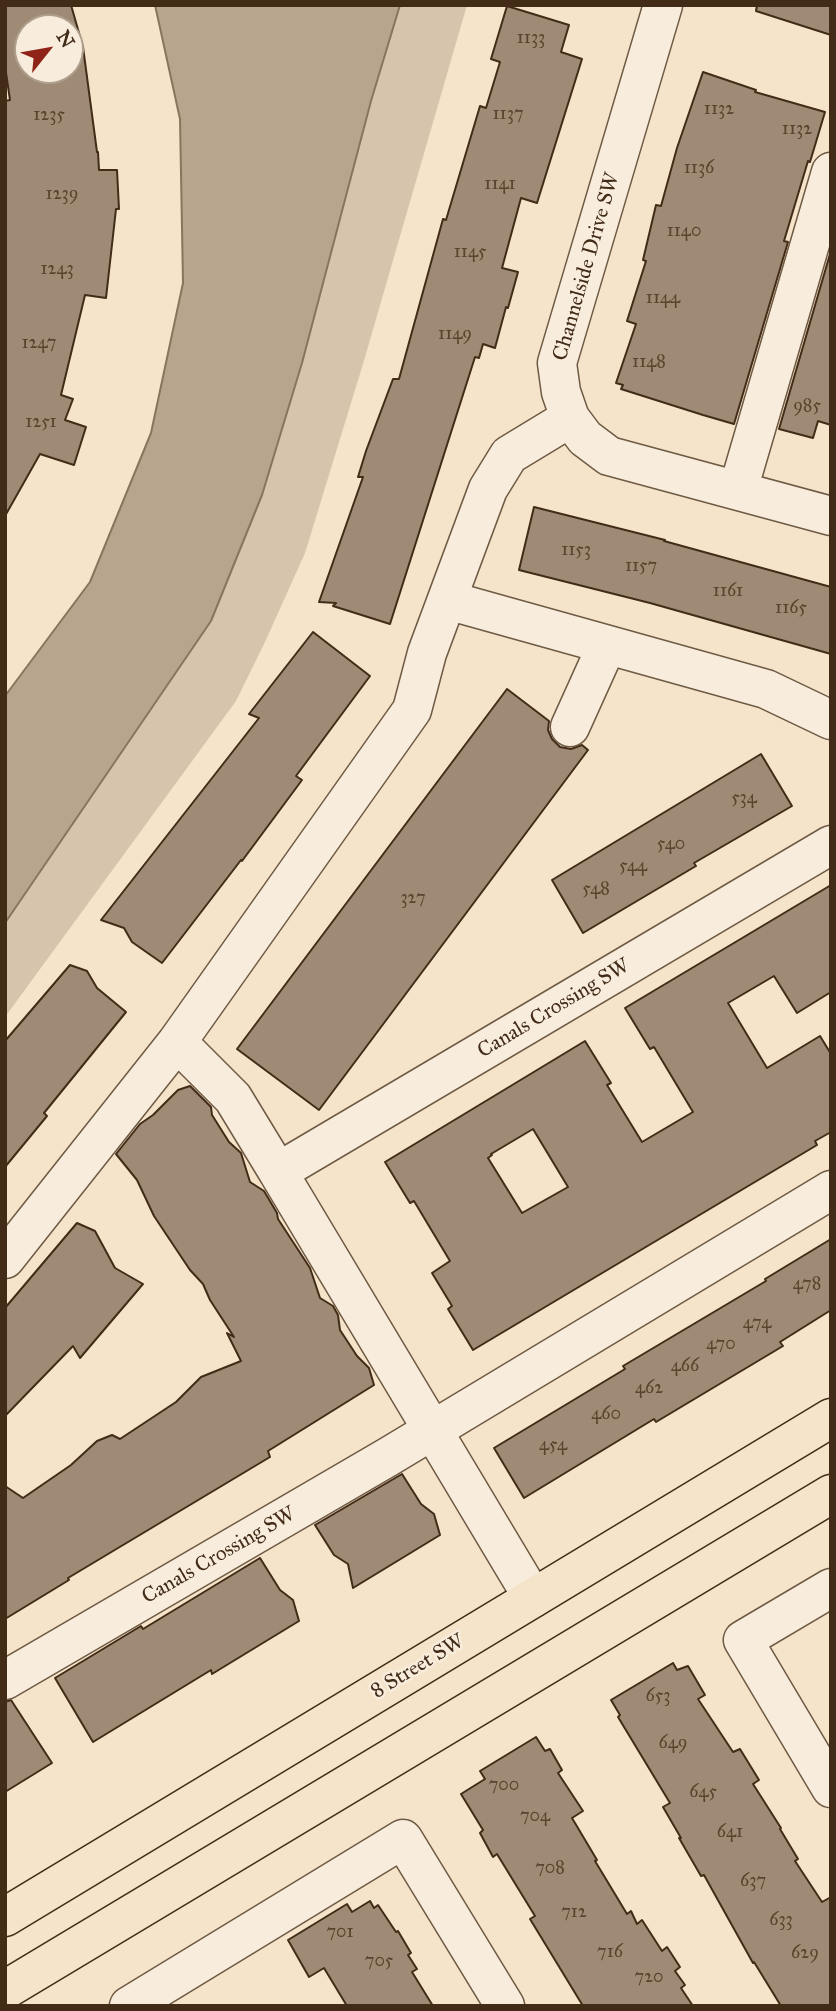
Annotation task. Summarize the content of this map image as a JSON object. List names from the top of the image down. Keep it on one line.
{"streets":{"main road":["8 Street SW"],"street":["Channelside Drive SW","Canals Crossing SW"]},"house_numbers":["1133","1132","1137","1235","1132","1136","1141","1239","1140","1145","1243","1144","1149","1247","1148","985","1251","1153","1157","1161","1165","534","540","544","548","327","478","474","470","466","462","460","454","653","649","700","645","704","641","708","637","712","633","701","716","629","705","720"],"north":"top right"}
